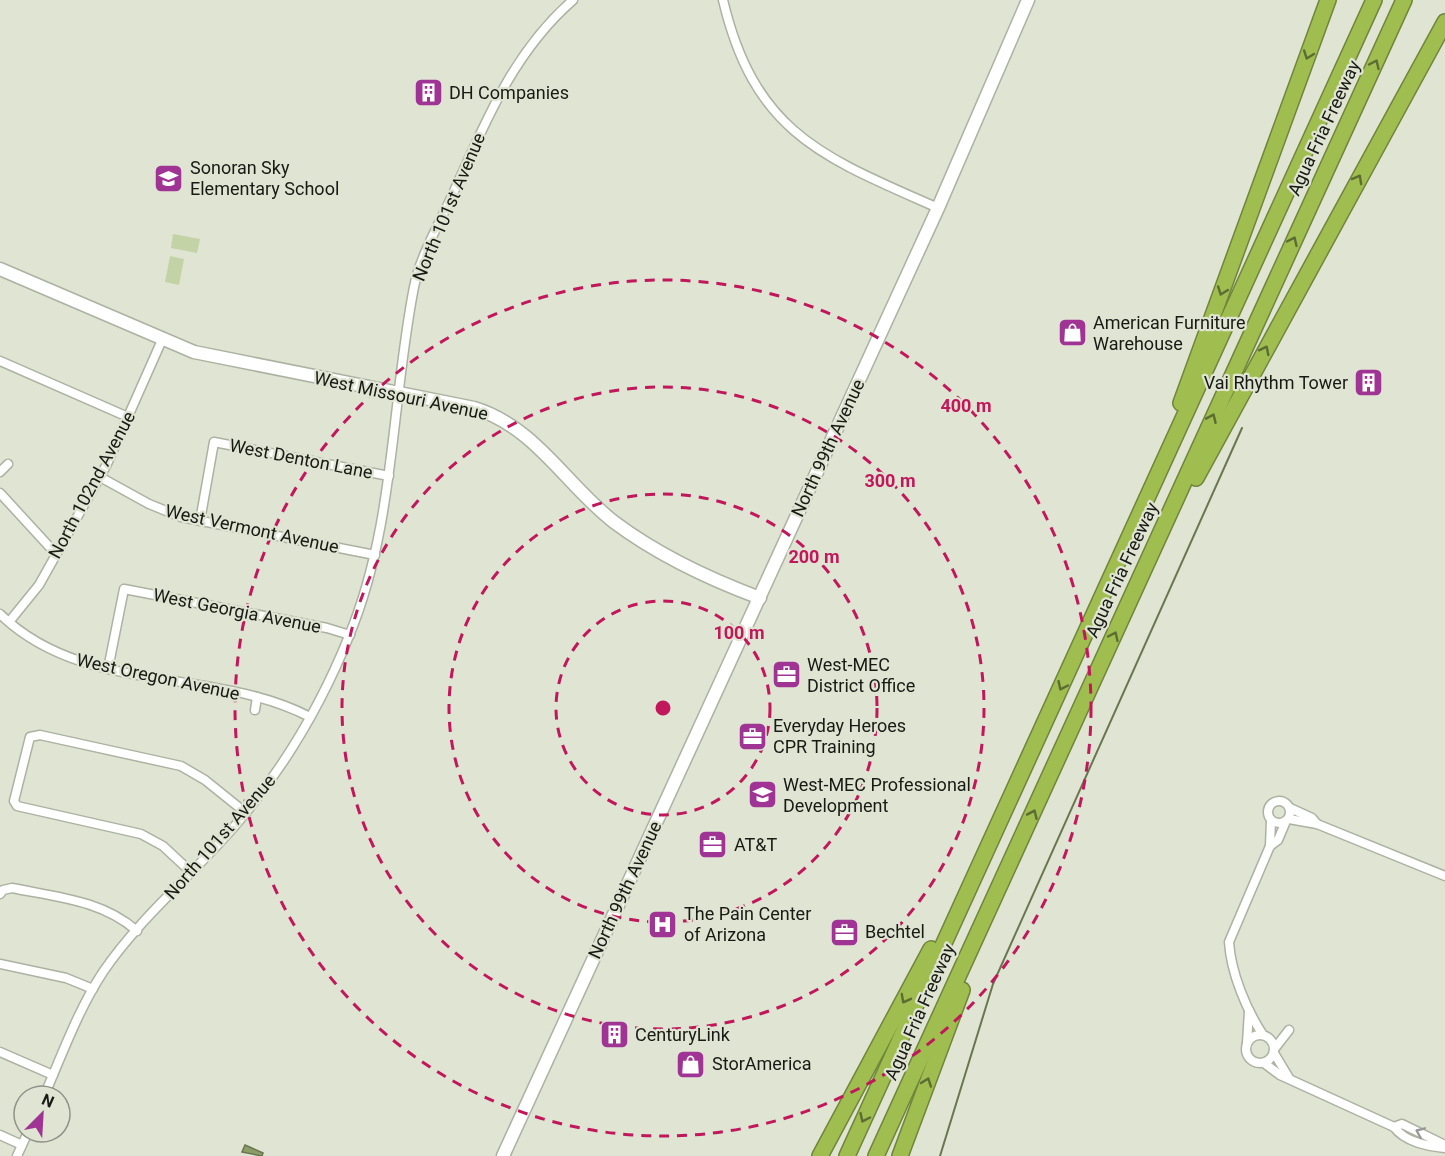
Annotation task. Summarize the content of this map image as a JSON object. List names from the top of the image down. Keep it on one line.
{"streets":{"highway":["Agua Fria Freeway"],"main road":["West Missouri Avenue","North 99th Avenue"],"street":["North 101st Avenue","West Denton Lane","North 102nd Avenue","West Vermont Avenue","West Georgia Avenue","West Oregon Avenue"]},"crossings":[["North 101st Avenue","West Missouri Avenue"],["North 101st Avenue","West Denton Lane"],["North 101st Avenue","West Vermont Avenue"],["North 101st Avenue","West Georgia Avenue"],["North 101st Avenue","West Oregon Avenue"],["West Missouri Avenue","North 99th Avenue"],["West Missouri Avenue","North 102nd Avenue"],["West Denton Lane","West Vermont Avenue"],["North 102nd Avenue","West Vermont Avenue"],["North 102nd Avenue","West Oregon Avenue"],["West Georgia Avenue","West Oregon Avenue"]],"places":{"building":["DH Companies","Vai Rhythm Tower","CenturyLink"],"school or university":["Sonoran Sky Elementary School","West-MEC Professional Development"],"shop":["American Furniture Warehouse","StorAmerica"],"office":["West-MEC District Office","Everyday Heroes CPR Training","AT&T","Bechtel"],"hospital":["The Pain Center of Arizona"]},"north":"top right","rings":["400 m","300 m","200 m","100 m"]}
